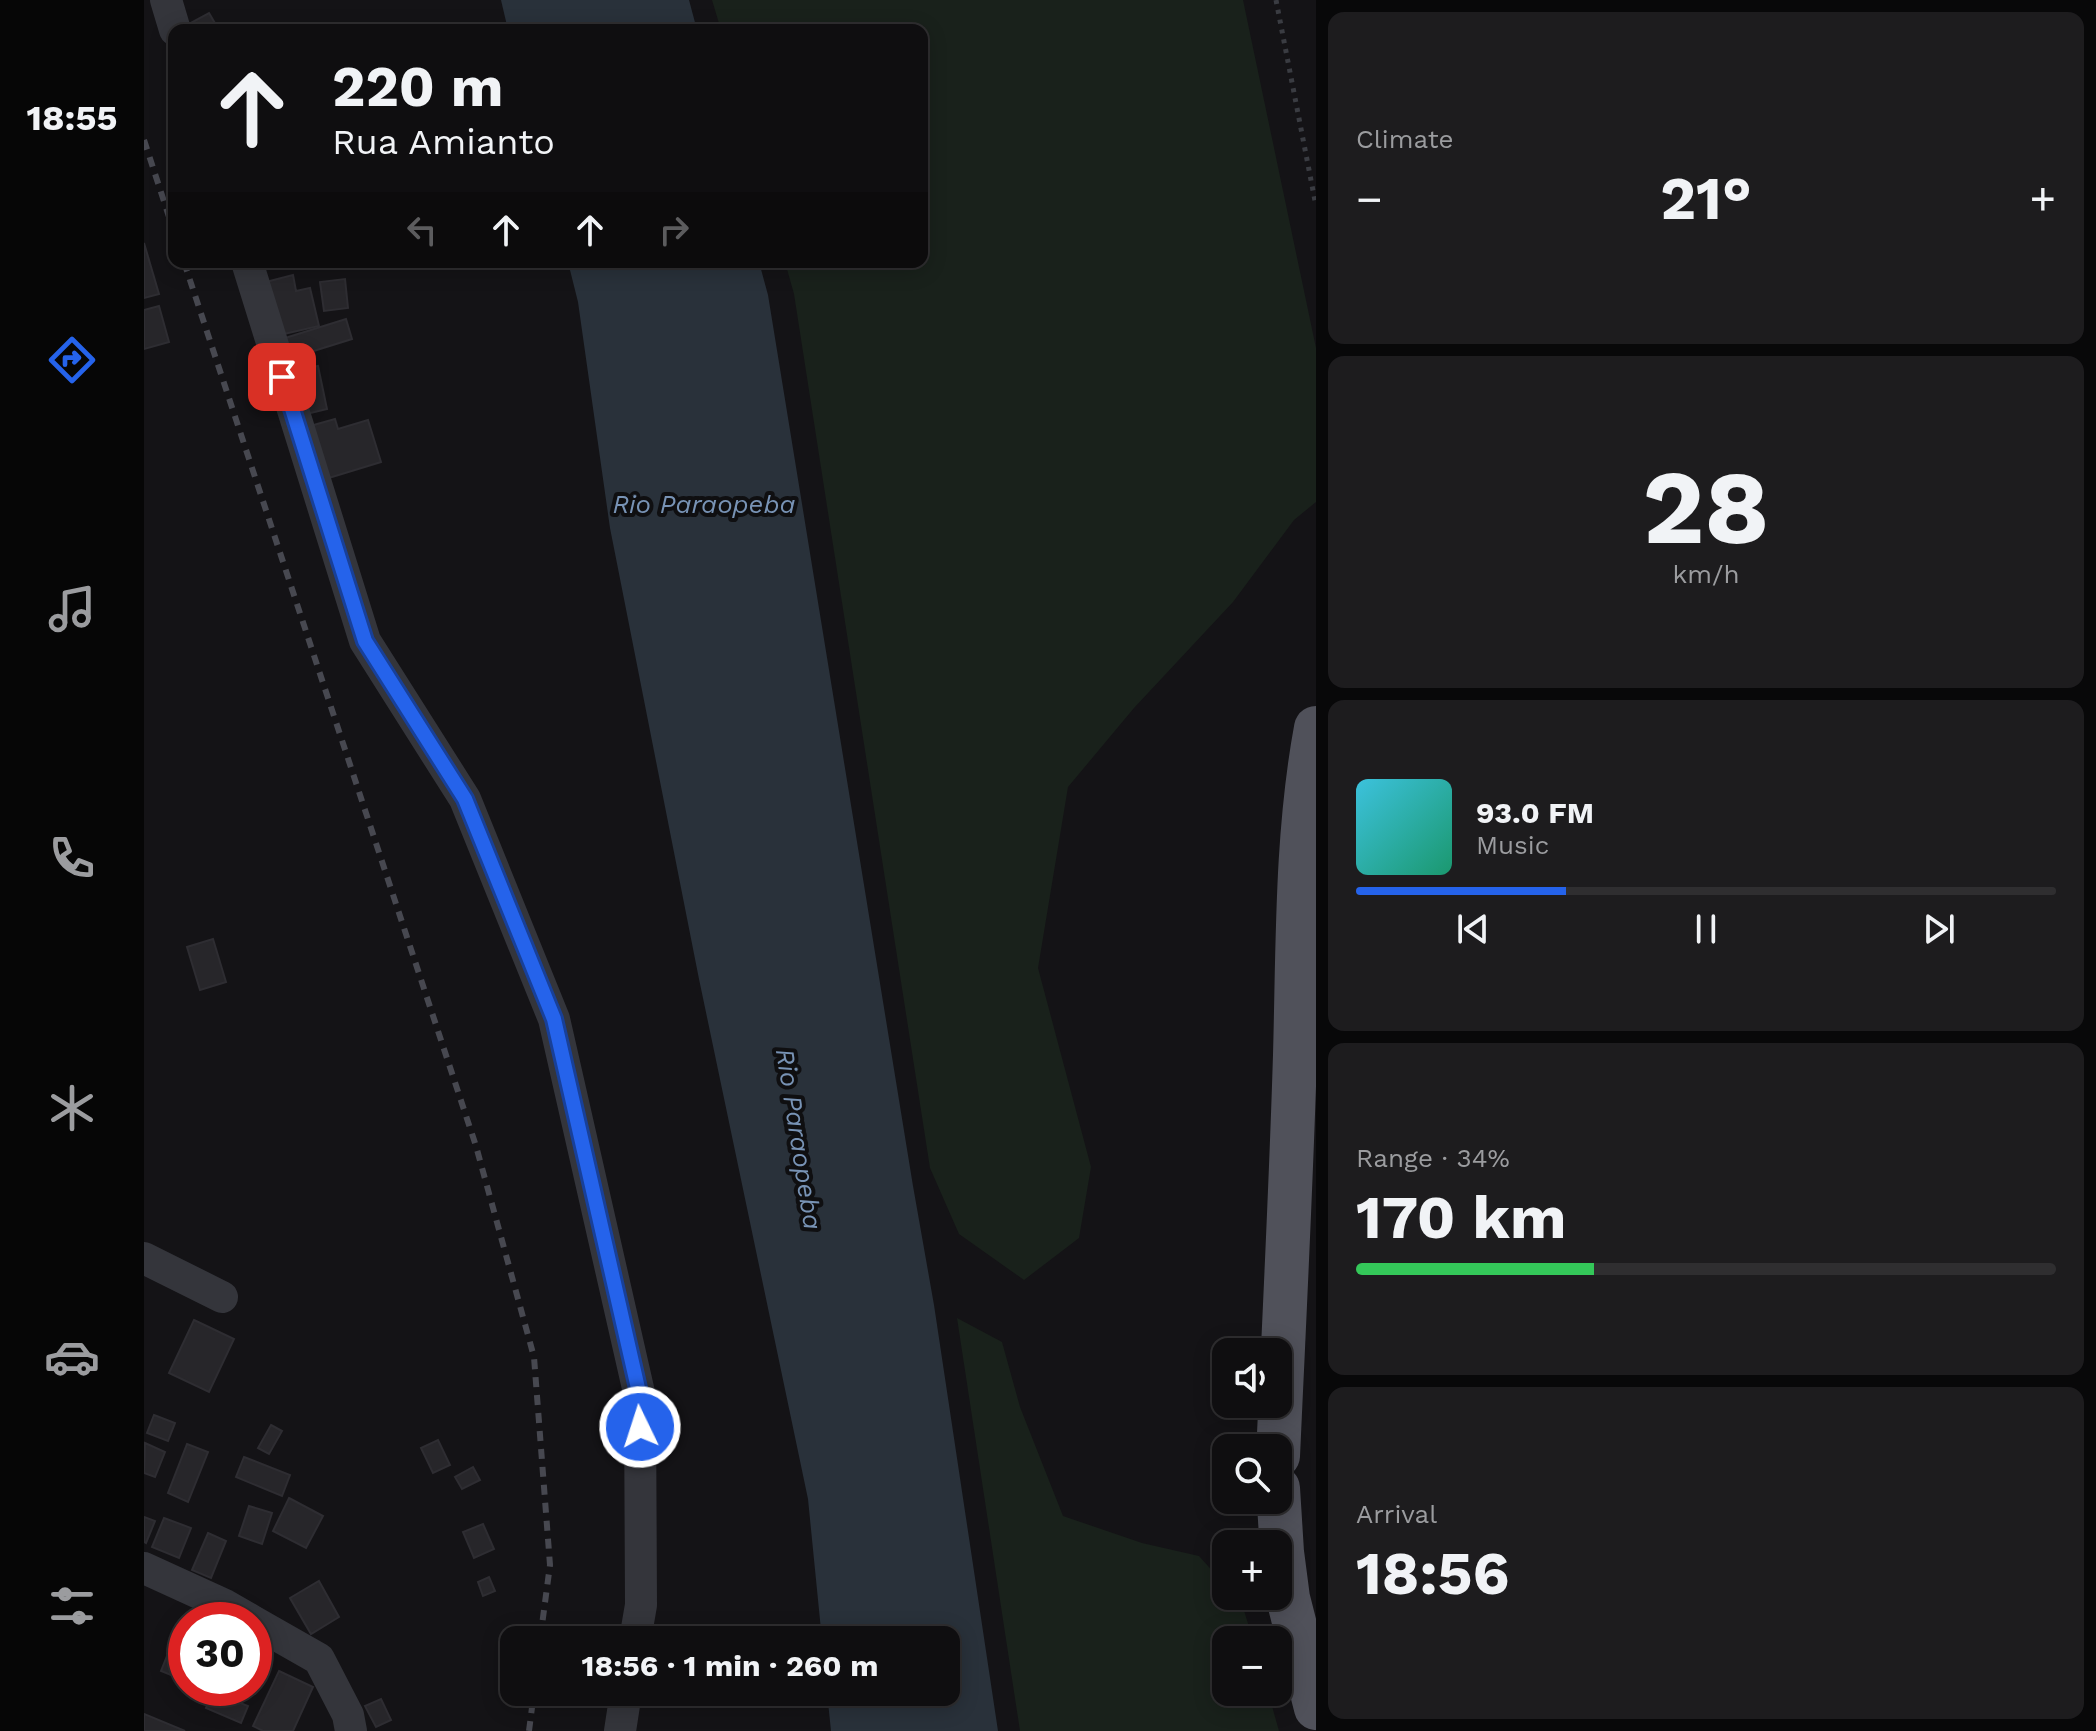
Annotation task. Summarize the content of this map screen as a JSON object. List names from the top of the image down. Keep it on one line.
{"water":["Rio Paraopeba"],"page":{"tabs":"18:55","tile":["Climate",["28","km/h"],["Range · 34%","170 km"],["Arrival","18:56"]],"turn":["220 m","Rua Amianto"],"heat":["−","21°","+"],"song":["93.0 FM","Music"],"map_buttons":["+","−"],"limit":"30","trip":"18:56 · 1 min · 260 m"}}
